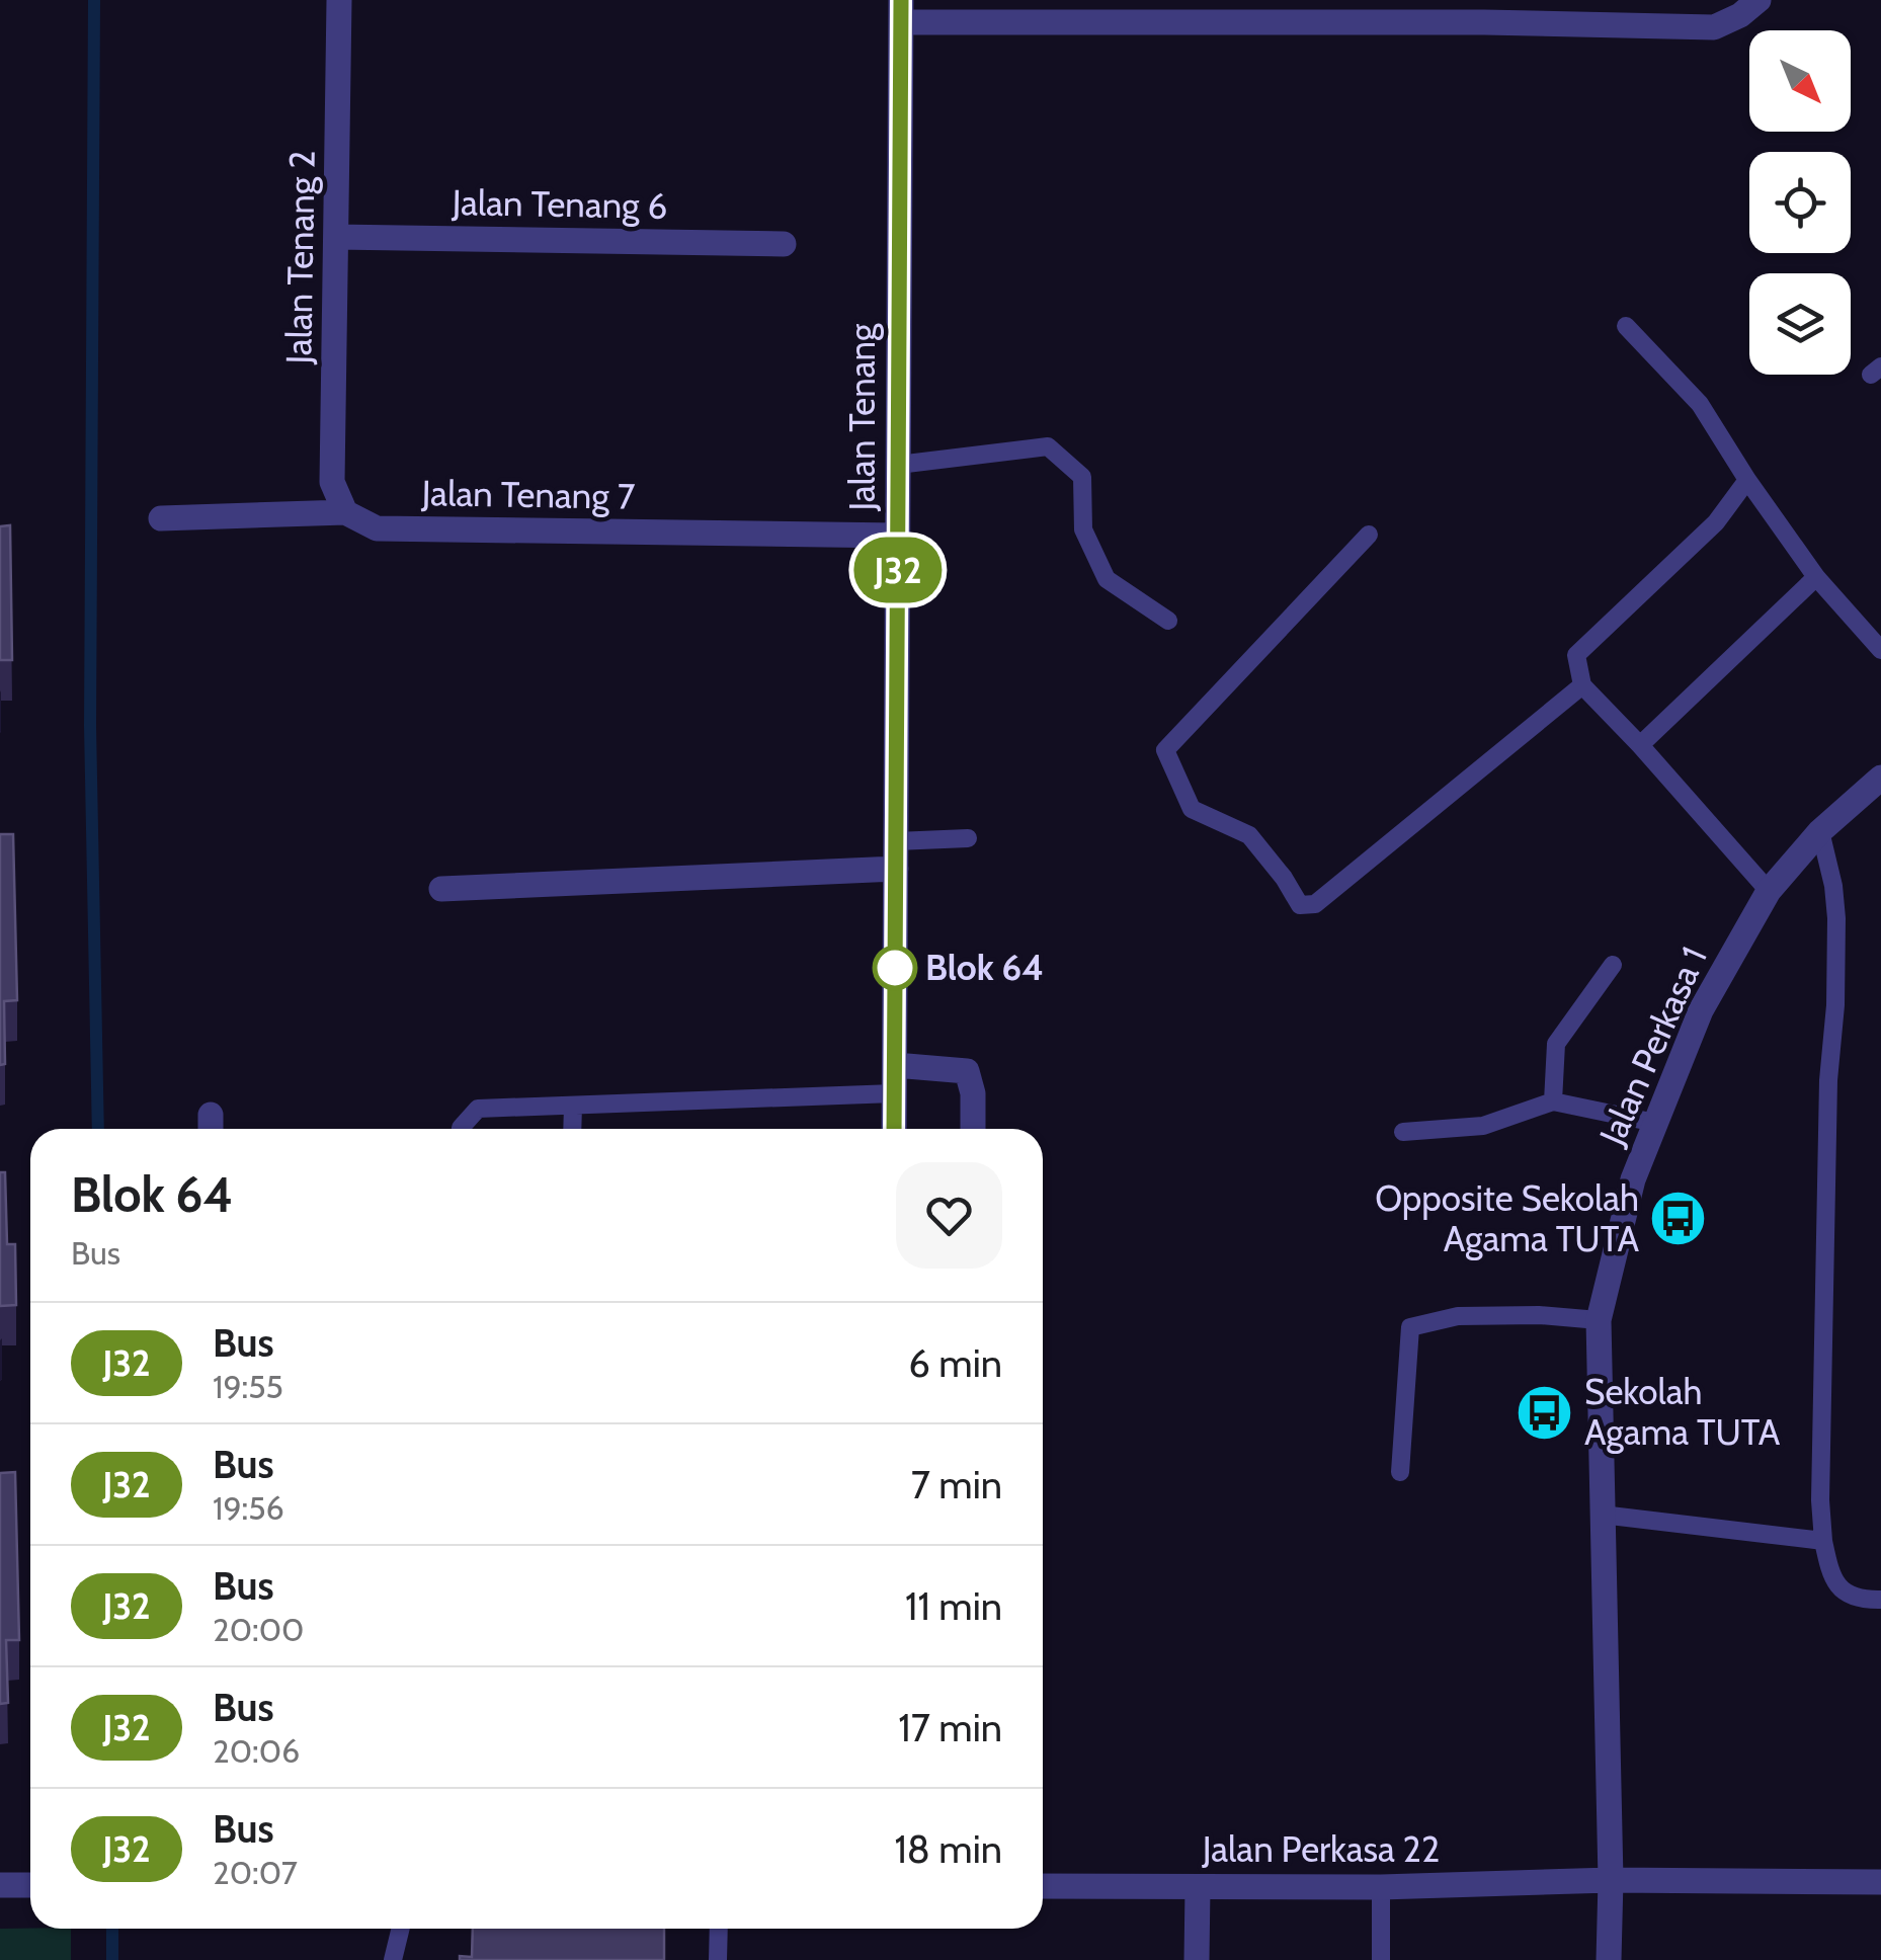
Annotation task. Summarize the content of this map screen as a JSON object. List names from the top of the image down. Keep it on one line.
{"streets":{"street":["Jalan Tenang 6","Jalan Tenang 2","Jalan Tenang","Jalan Tenang 7","Jalan Perkasa 1","Jalan Perkasa 22"]},"crossings":[["Jalan Tenang 6","Jalan Tenang 2"],["Jalan Tenang 2","Jalan Tenang 7"],["Jalan Tenang","Jalan Tenang 7"],["Jalan Perkasa 1","Jalan Perkasa 22"]],"places":{"other":["Blok 64"],"bus stop":["Opposite Sekolah Agama TUTA","Sekolah Agama TUTA"]},"lines":["bus line J32"],"north":"bottom right","page":{"on_map":"J32","heading":["Blok 64","Bus"],"list":[{"mark":"J32","name":"Bus","note":"19:55","value":"6 min"},{"mark":"J32","name":"Bus","note":"19:56","value":"7 min"},{"mark":"J32","name":"Bus","note":"20:00","value":"11 min"},{"mark":"J32","name":"Bus","note":"20:06","value":"17 min"},{"mark":"J32","name":"Bus","note":"20:07","value":"18 min"}]}}
